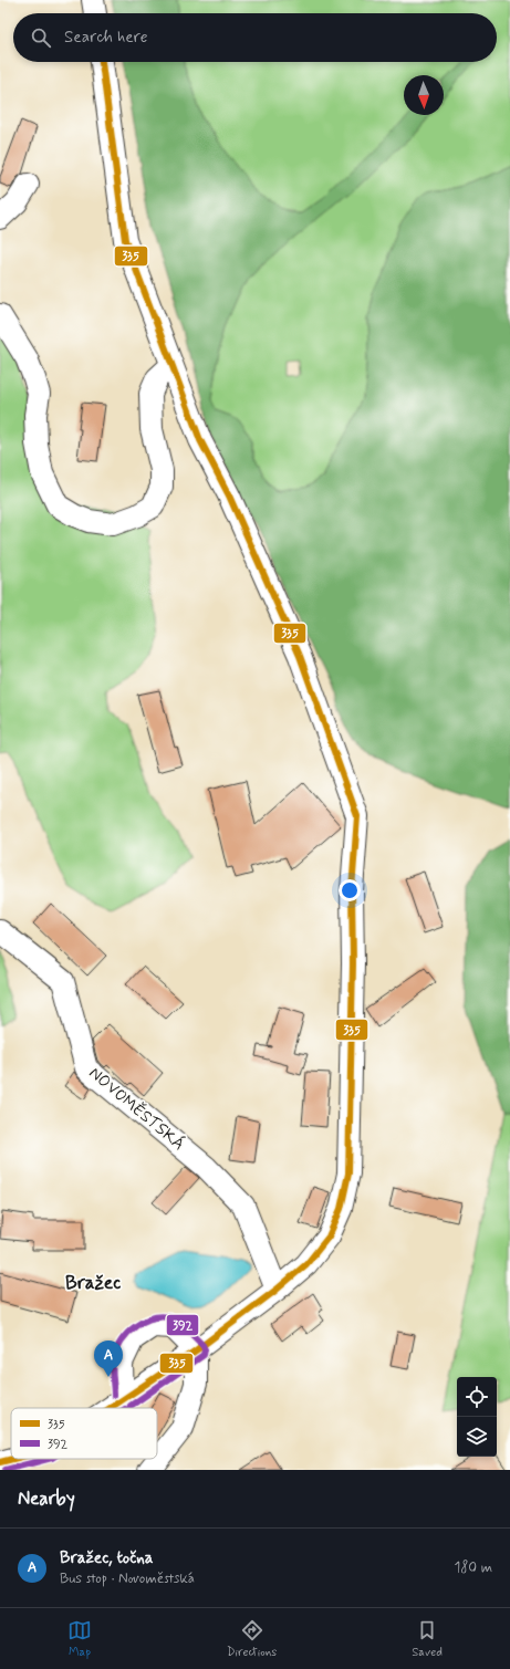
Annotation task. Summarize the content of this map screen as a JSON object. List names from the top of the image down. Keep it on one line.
{"streets":{"street":["NOVOMĚSTSKÁ"]},"districts":["Bražec"],"lines":["transit line 335","transit line 392"],"legend":["335","392"],"north":"bottom","page":{"search":"Search here","pins":"A","heading":"Nearby","list":[{"mark":"A","name":"Bražec, točna","note":"Bus stop · Novoměstská","value":"180 m"}],"nav":["Map","Directions","Saved"]}}
